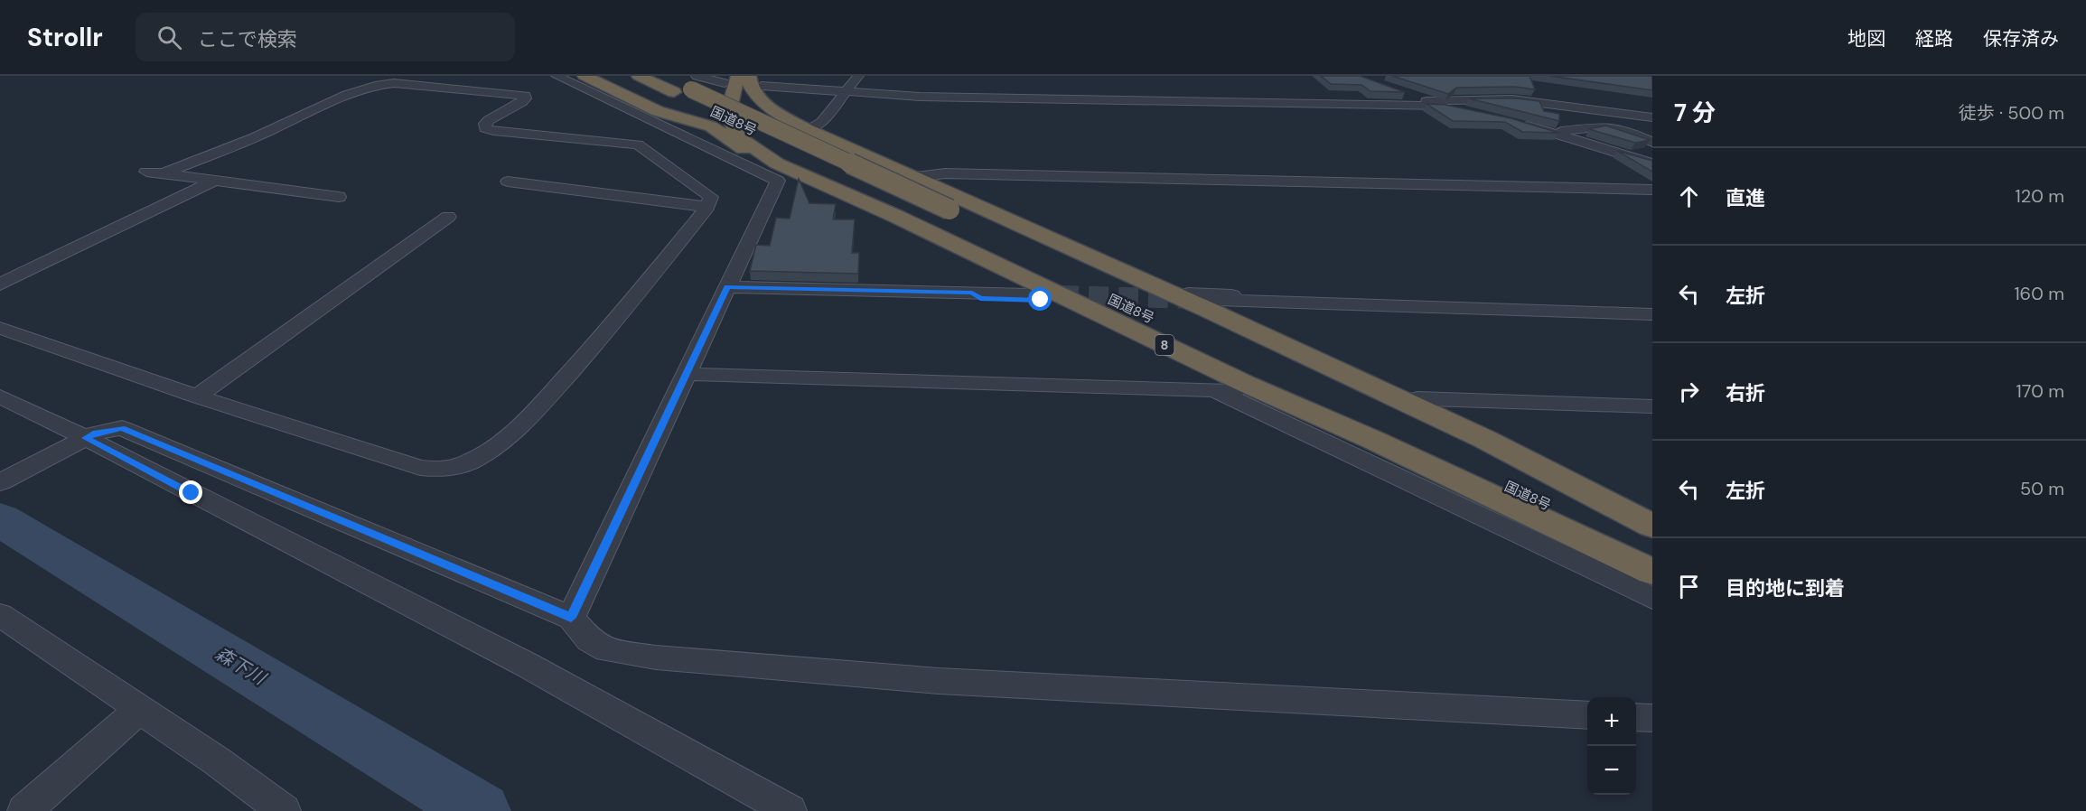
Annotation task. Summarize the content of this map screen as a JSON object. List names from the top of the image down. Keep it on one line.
{"streets":{"highway":["国道8号","8"]},"water":["森下川"],"page":{"header":"Strollr","search":"ここで検索","nav":["地図","経路","保存済み"],"heading":["7 分","徒歩 · 500 m"],"list":[["直進","120 m"],["左折","160 m"],["右折","170 m"],["左折","50 m"],"目的地に到着"],"map_buttons":["+","−"]}}
